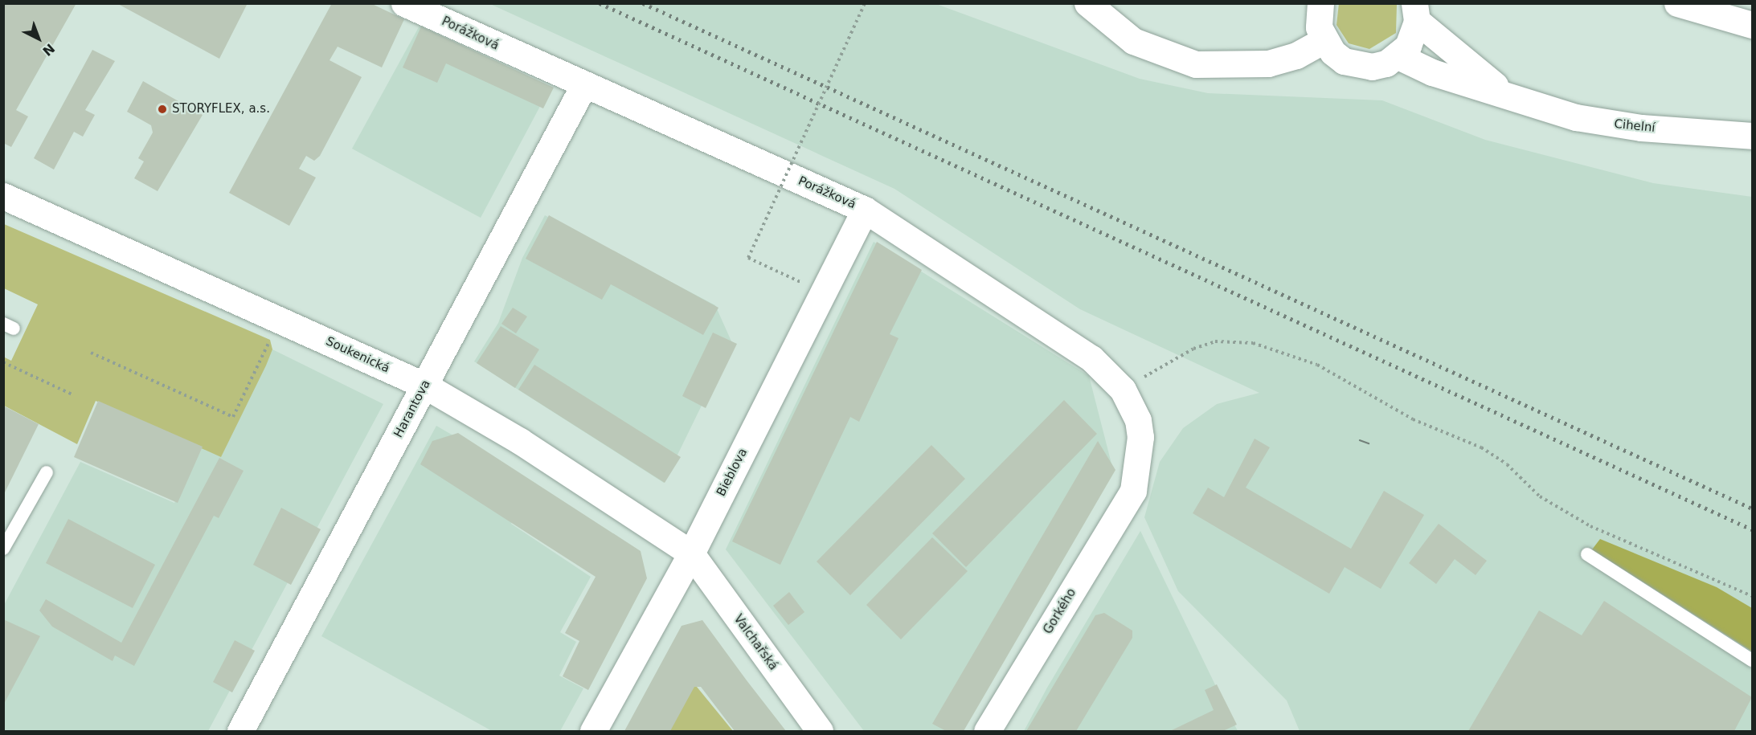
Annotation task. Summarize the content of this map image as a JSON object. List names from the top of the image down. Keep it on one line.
{"streets":{"main road":["Porážková","Cihelní","Soukenická","Harantova","Bieblova","Gorkého","Valchařská"]},"crossings":[["Porážková","Harantova"],["Porážková","Bieblova"],["Porážková","Gorkého"],["Soukenická","Harantova"],["Soukenická","Bieblova"],["Soukenická","Valchařská"],["Bieblova","Valchařská"]],"places":["STORYFLEX, a.s."],"north":"bottom right"}
